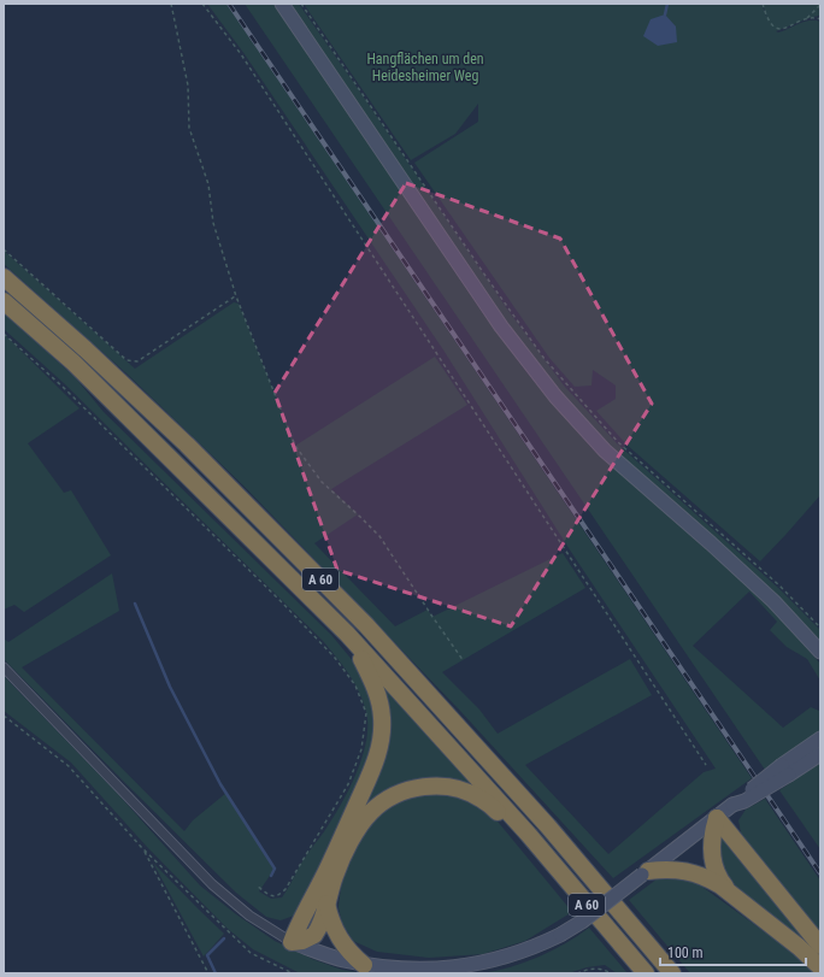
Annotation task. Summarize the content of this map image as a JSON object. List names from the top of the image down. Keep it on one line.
{"streets":{"highway":["A 60"]},"parks":["Hangflächen um den Heidesheimer Weg"],"scale_bar":"100 m"}
